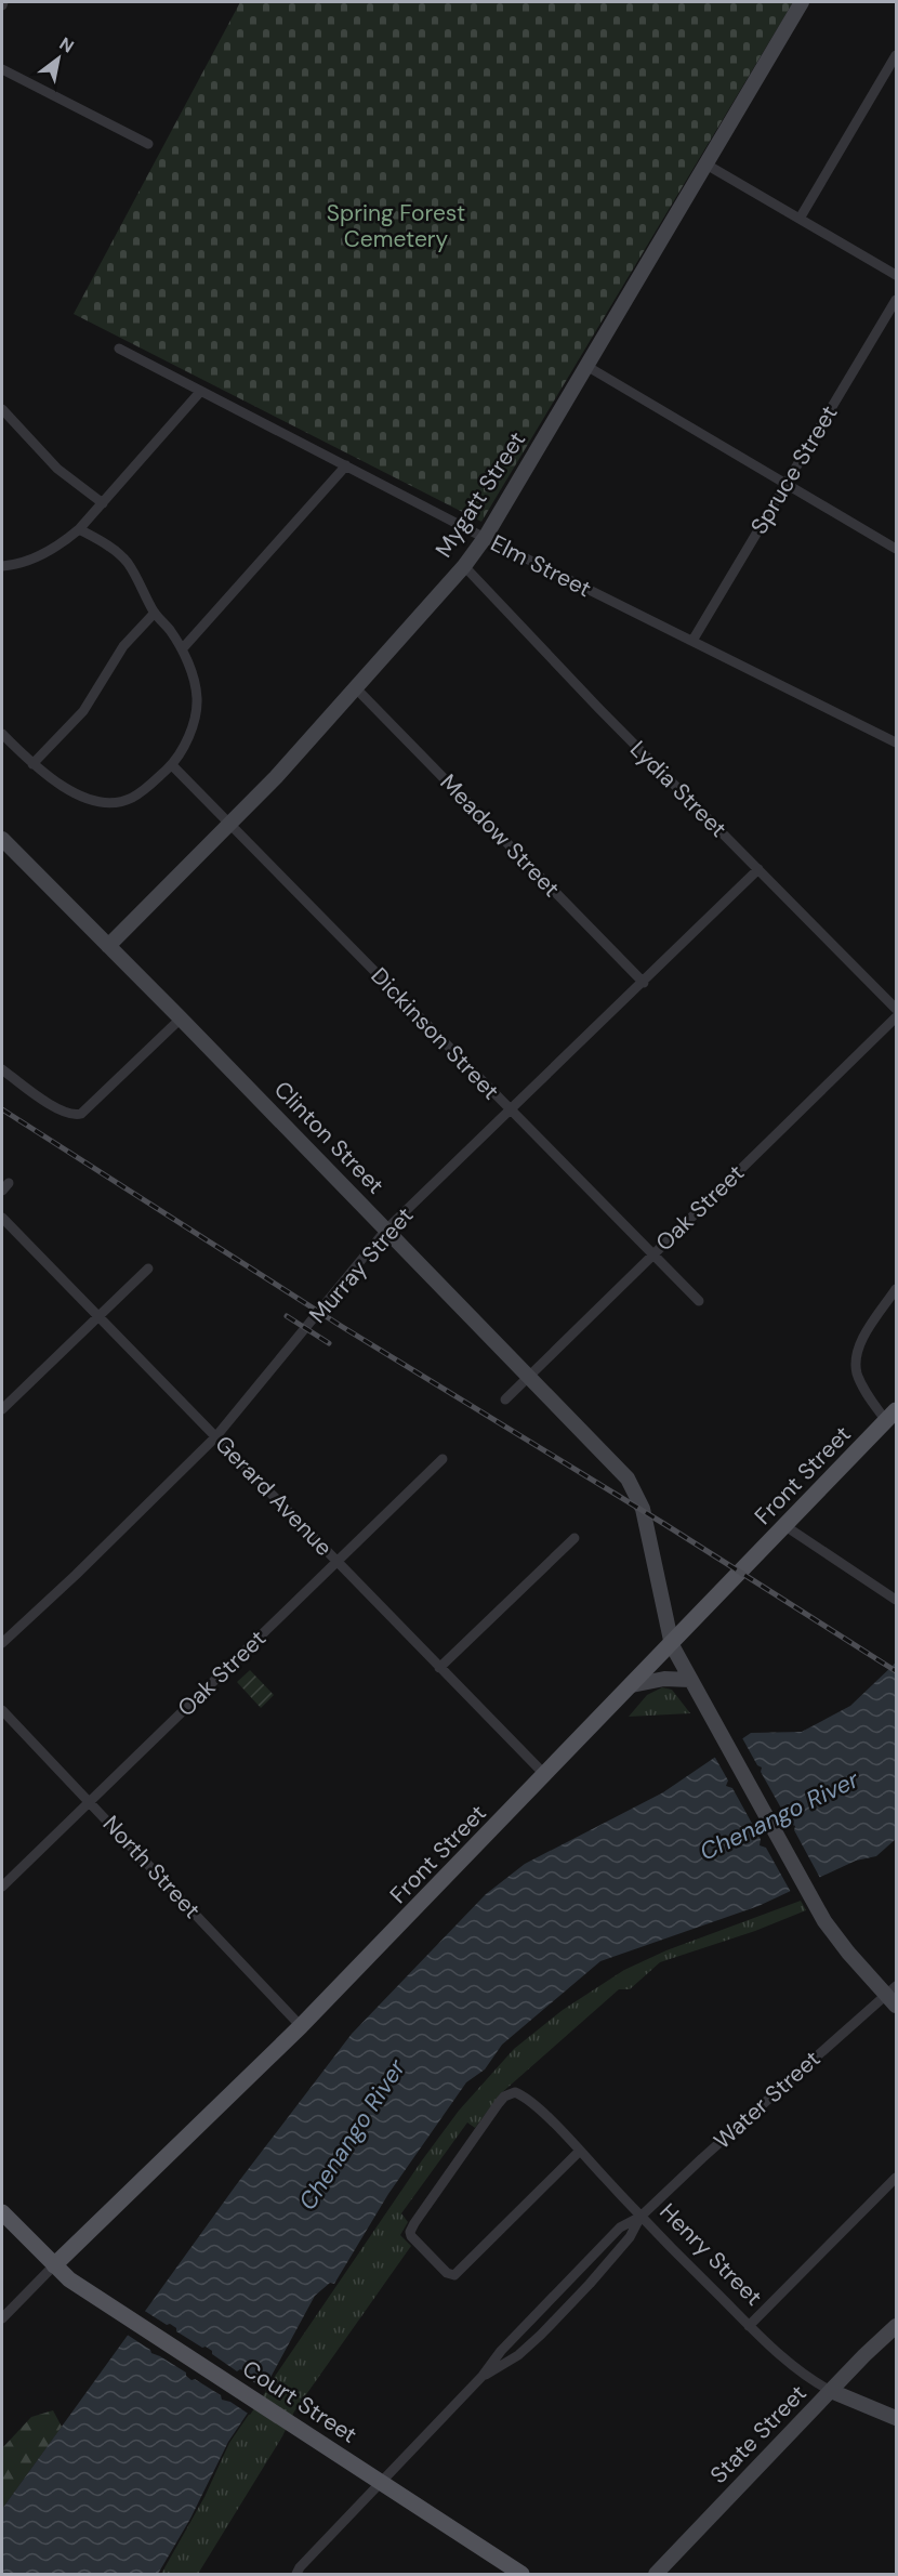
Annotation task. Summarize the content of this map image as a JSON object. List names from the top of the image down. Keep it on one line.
{"streets":{"main road":["Front Street","Court Street"],"street":["Spruce Street","Mygatt Street","Elm Street","Lydia Street","Meadow Street","Dickinson Street","Clinton Street","Oak Street","Murray Street","Gerard Avenue","North Street","Water Street","Henry Street","State Street"]},"crossings":[["Spruce Street","Elm Street"],["Mygatt Street","Elm Street"],["Mygatt Street","Lydia Street"],["Mygatt Street","Meadow Street"],["Mygatt Street","Dickinson Street"],["Mygatt Street","Clinton Street"],["Lydia Street","Murray Street"],["Meadow Street","Murray Street"],["Dickinson Street","Oak Street"],["Dickinson Street","Murray Street"],["Clinton Street","Oak Street"],["Clinton Street","Murray Street"],["Clinton Street","Front Street"],["Clinton Street","Water Street"],["Oak Street","Gerard Avenue"],["Oak Street","North Street"],["Murray Street","Gerard Avenue"],["Front Street","Gerard Avenue"],["Front Street","North Street"],["Front Street","Court Street"],["Water Street","Henry Street"],["Water Street","Court Street"],["Henry Street","State Street"]],"water":["Chenango River"],"parks":["Spring Forest Cemetery"],"north":"top right"}
